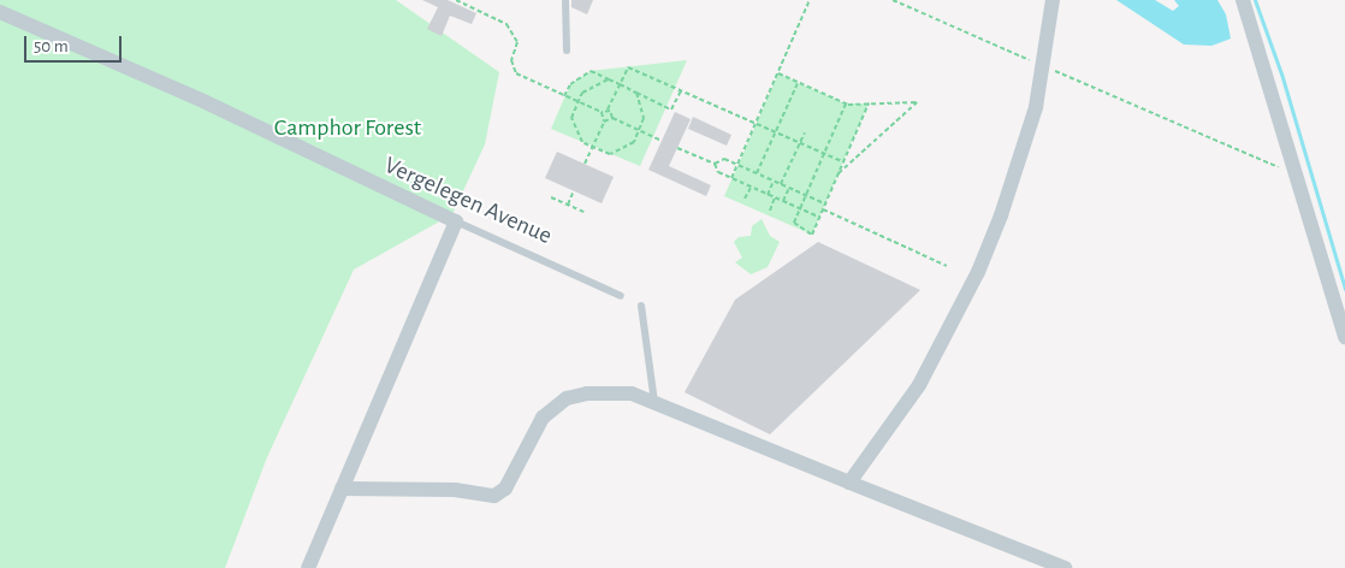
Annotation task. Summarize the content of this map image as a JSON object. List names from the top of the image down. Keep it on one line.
{"streets":{"street":["Vergelegen Avenue"]},"parks":["Camphor Forest"],"scale_bar":"50 m"}
